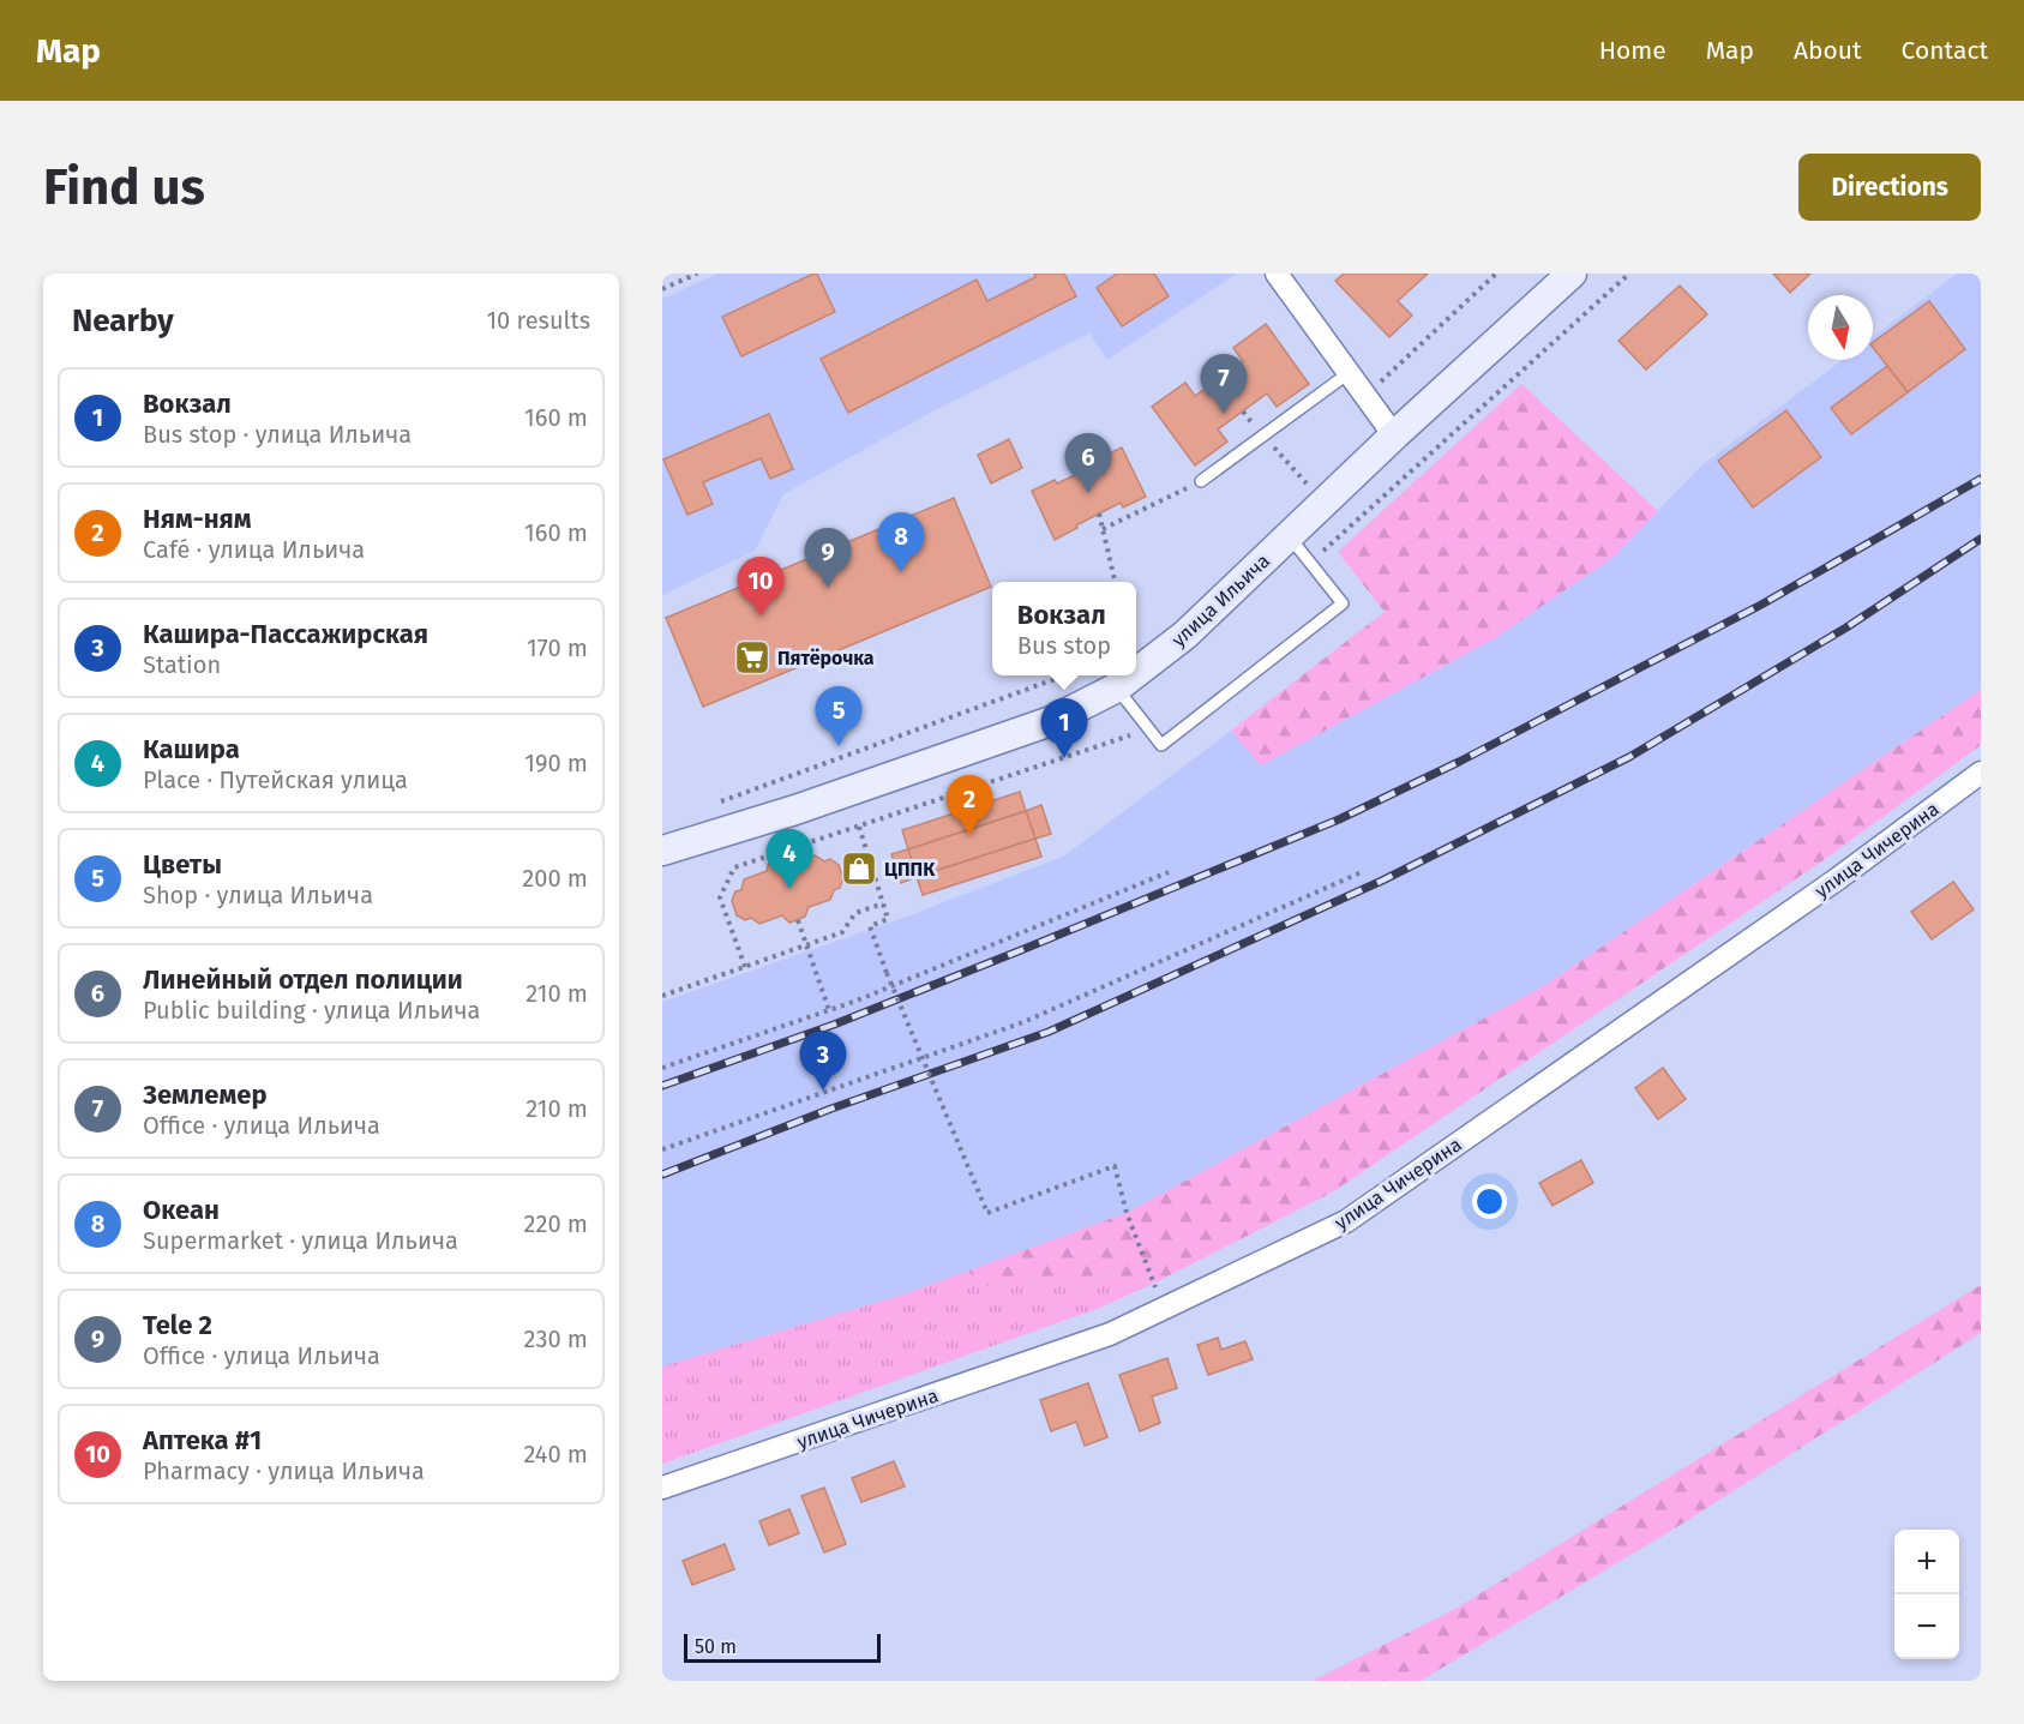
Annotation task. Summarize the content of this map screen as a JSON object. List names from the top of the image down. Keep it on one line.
{"streets":{"main road":["улица Ильича"],"street":["улица Чичерина"]},"places":{"supermarket":["Пятёрочка"],"shop":["ЦППК"]},"scale_bar":"50 m","north":"bottom","page":{"header":"Map","nav":["Home","Map","About","Contact"],"buttons":"Directions","title":"Find us","heading":["Nearby","10 results"],"pins":["7","6","8","9","10","5","1","2","4","3"],"list":[{"mark":"1","name":"Вокзал","note":"Bus stop · улица Ильича","value":"160 m"},{"mark":"2","name":"Ням-ням","note":"Café · улица Ильича","value":"160 m"},{"mark":"3","name":"Кашира-Пассажирская","note":"Station","value":"170 m"},{"mark":"4","name":"Кашира","note":"Place · Путейская улица","value":"190 m"},{"mark":"5","name":"Цветы","note":"Shop · улица Ильича","value":"200 m"},{"mark":"6","name":"Линейный отдел полиции","note":"Public building · улица Ильича","value":"210 m"},{"mark":"7","name":"Землемер","note":"Office · улица Ильича","value":"210 m"},{"mark":"8","name":"Океан","note":"Supermarket · улица Ильича","value":"220 m"},{"mark":"9","name":"Tele 2","note":"Office · улица Ильича","value":"230 m"},{"mark":"10","name":"Аптека #1","note":"Pharmacy · улица Ильича","value":"240 m"}],"popup":["Вокзал","Bus stop"],"map_buttons":["+","−"],"scale":"50 m"}}
